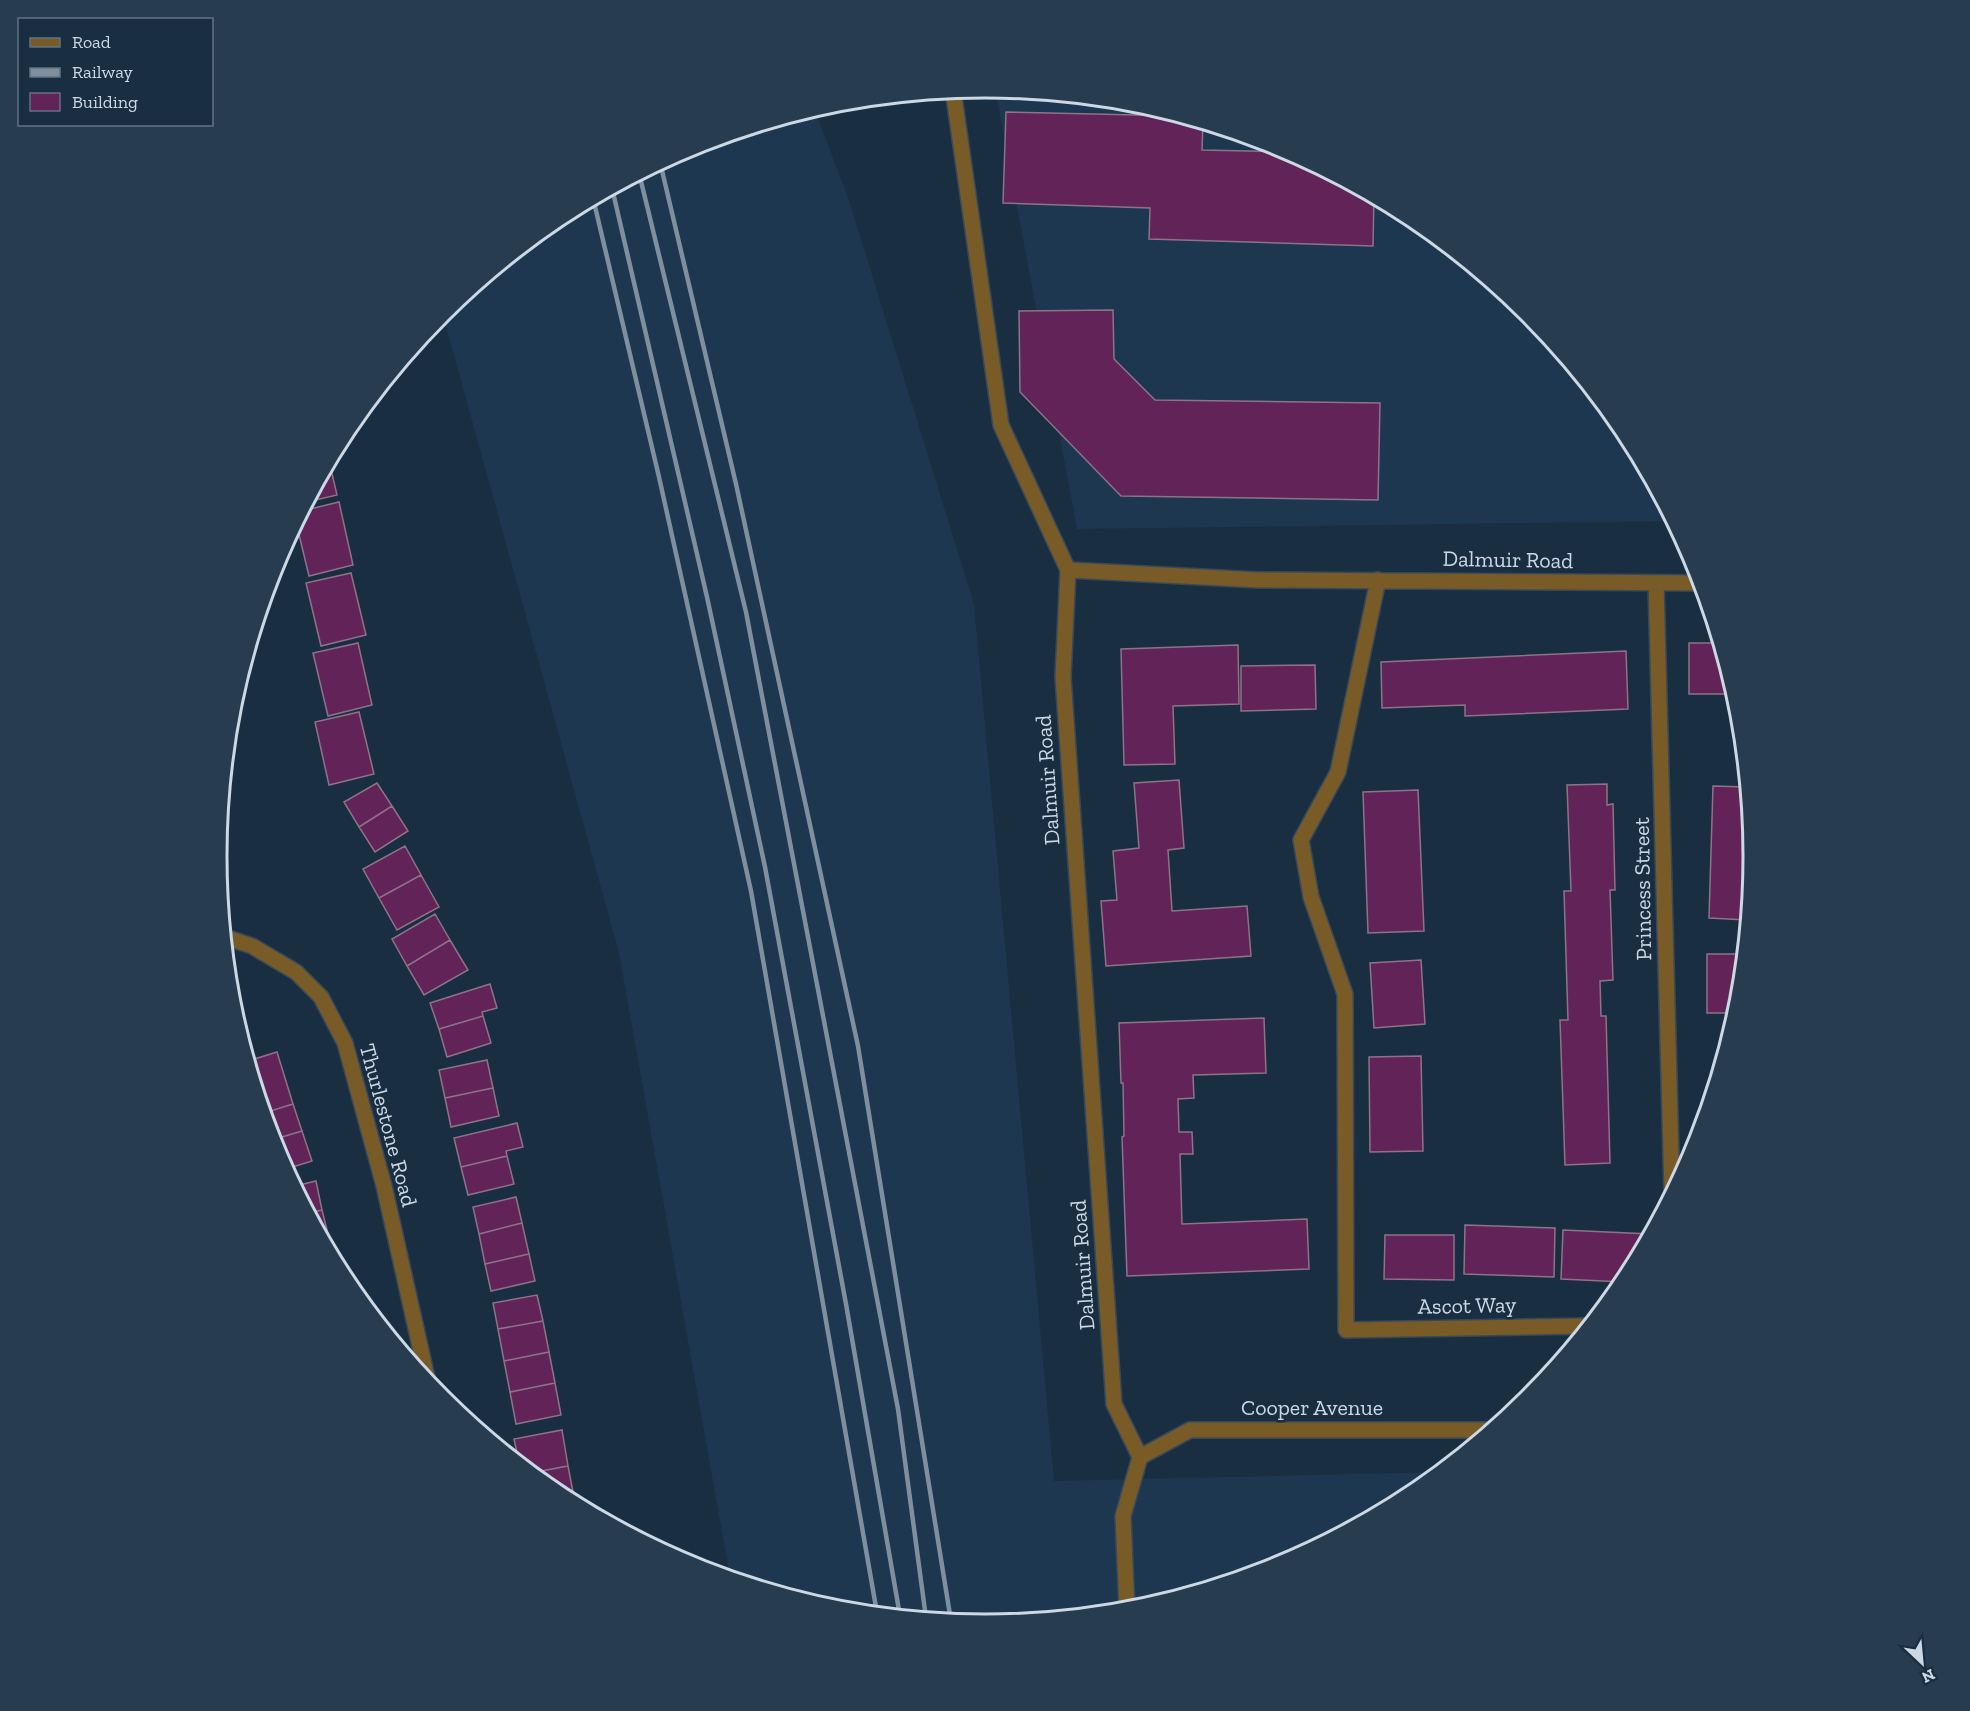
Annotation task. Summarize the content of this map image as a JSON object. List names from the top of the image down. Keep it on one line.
{"streets":{"street":["Dalmuir Road","Princess Street","Thurlestone Road","Ascot Way","Cooper Avenue"]},"crossings":[["Dalmuir Road","Princess Street"],["Dalmuir Road","Ascot Way"],["Dalmuir Road","Cooper Avenue"]],"legend":["Road","Railway","Building"],"north":"bottom right"}
